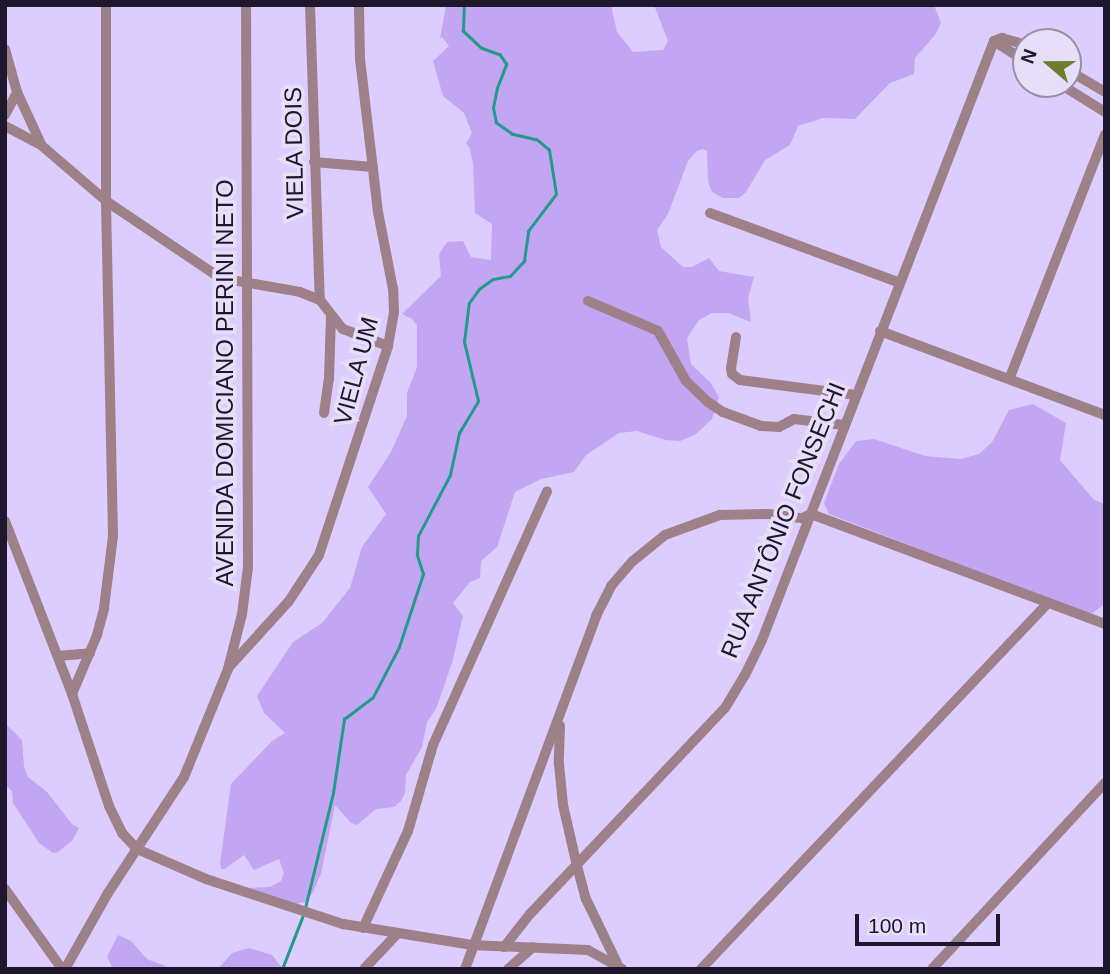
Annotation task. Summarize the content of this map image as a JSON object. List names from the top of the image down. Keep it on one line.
{"streets":{"street":["VIELA DOIS","VIELA UM","AVENIDA DOMICIANO PERINI NETO","RUA ANTÔNIO FONSECHI"]},"crossings":[["VIELA UM","AVENIDA DOMICIANO PERINI NETO"]],"scale_bar":"100 m","north":"left"}
